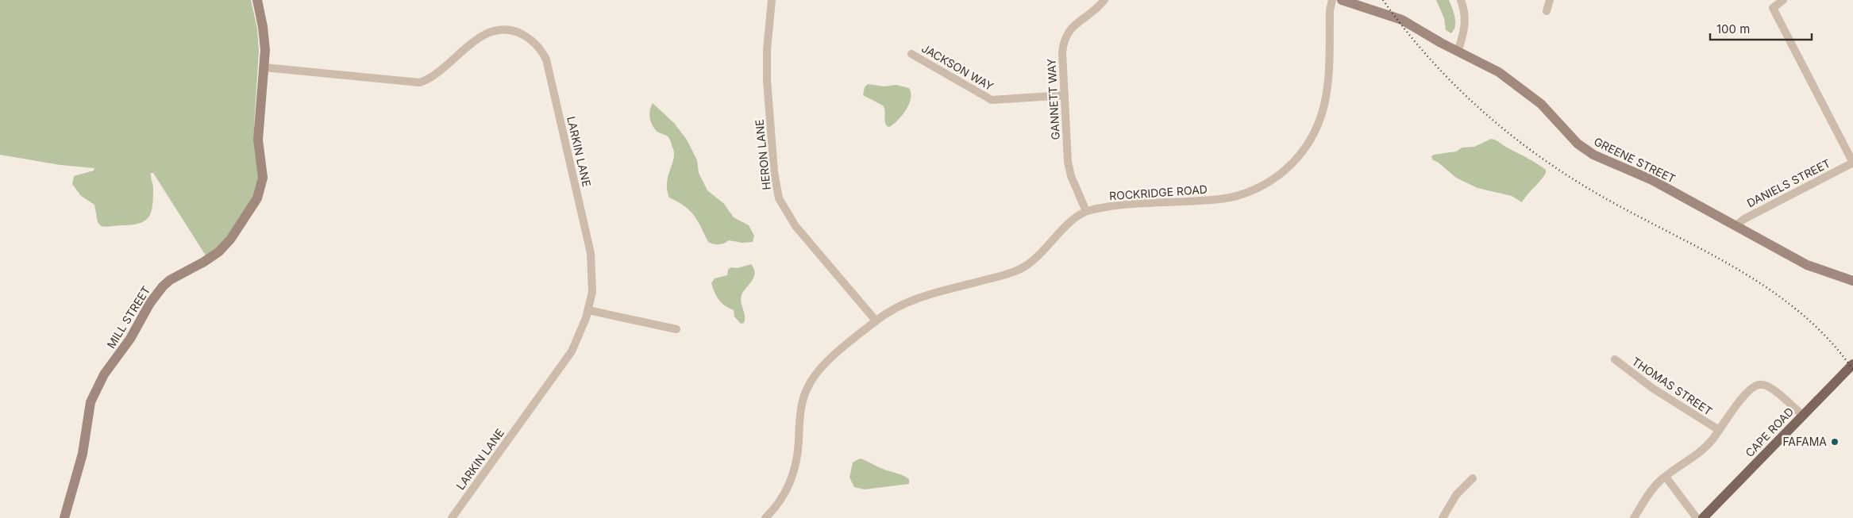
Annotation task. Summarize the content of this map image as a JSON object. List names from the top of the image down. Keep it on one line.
{"streets":{"main road":["CAPE ROAD"],"street":["JACKSON WAY","GANNETT WAY","LARKIN LANE","HERON LANE","GREENE STREET","DANIELS STREET","ROCKRIDGE ROAD","MILL STREET","THOMAS STREET"]},"crossings":[["JACKSON WAY","GANNETT WAY"],["GANNETT WAY","ROCKRIDGE ROAD"],["LARKIN LANE","MILL STREET"],["HERON LANE","ROCKRIDGE ROAD"],["GREENE STREET","DANIELS STREET"]],"places":["FAFAMA"],"scale_bar":"100 m"}
